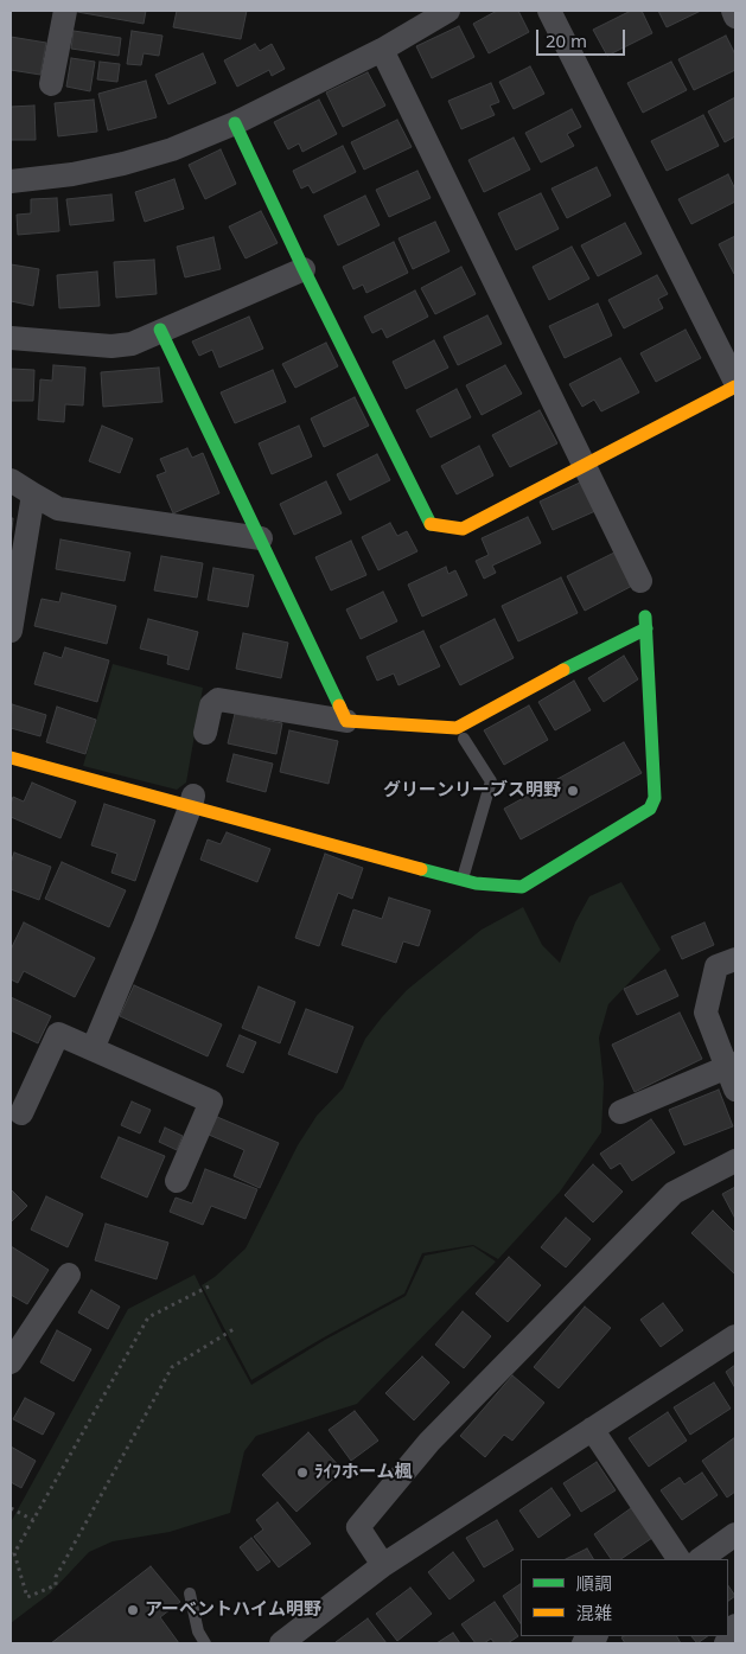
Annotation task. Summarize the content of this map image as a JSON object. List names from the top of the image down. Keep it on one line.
{"places":["グリーンリーブス明野","ﾗｲﾌホーム楓","アーベントハイム明野"],"legend":["順調","混雑"],"scale_bar":"20 m"}
